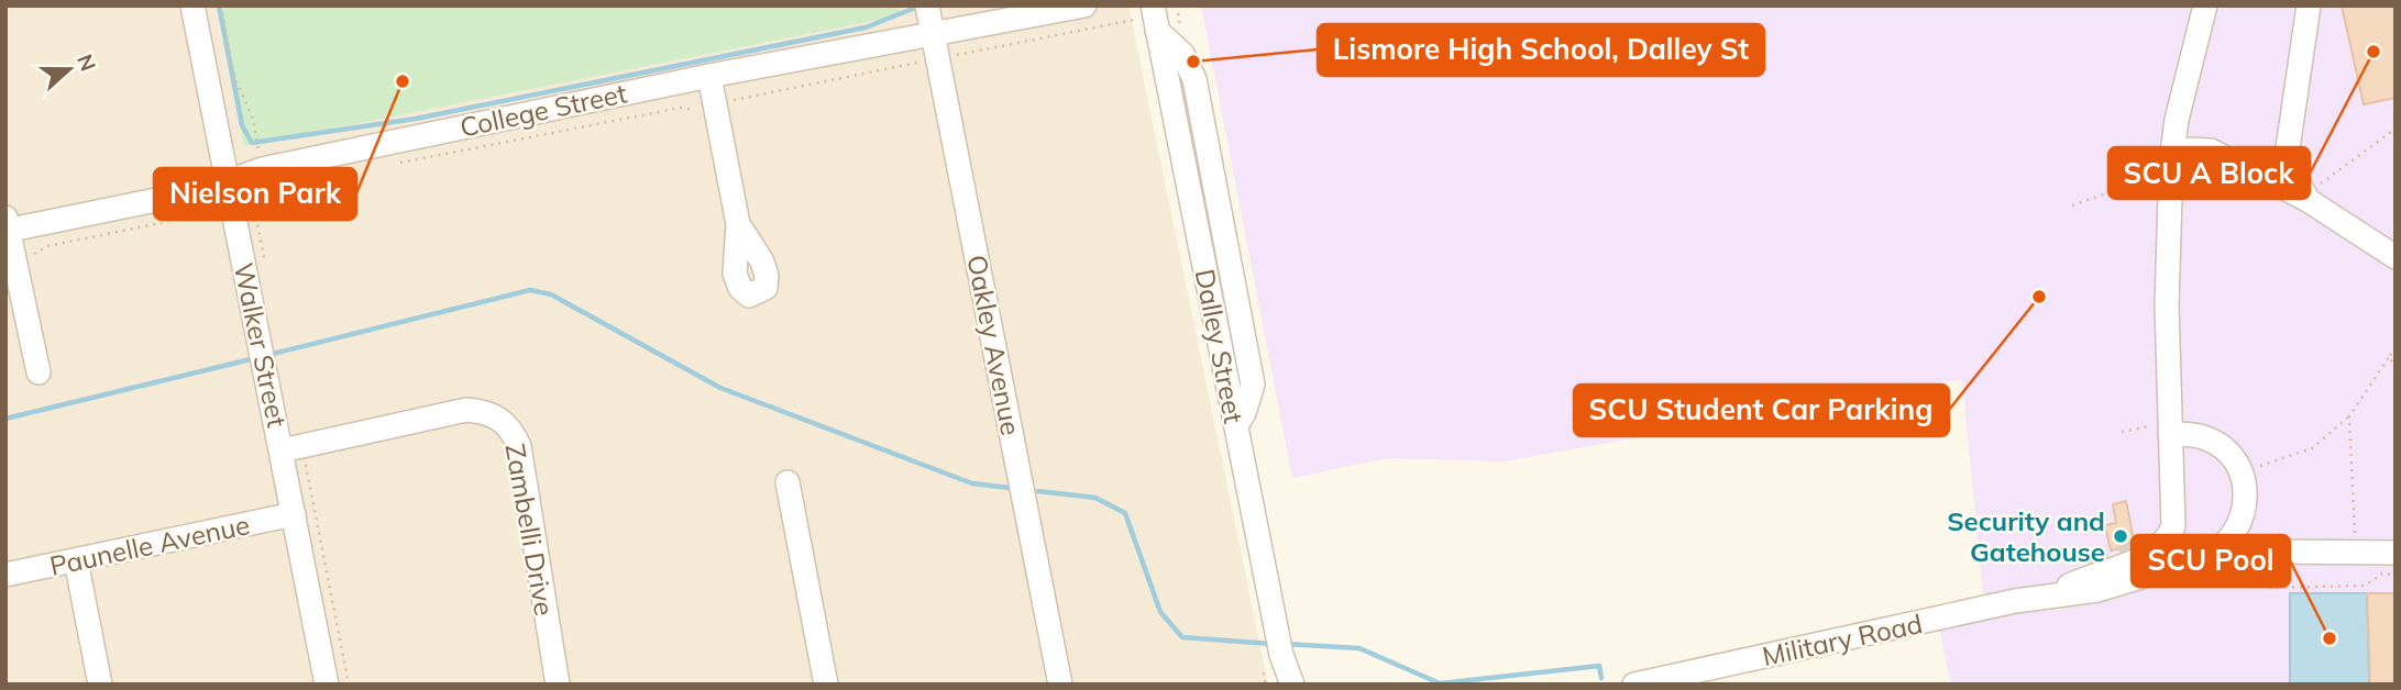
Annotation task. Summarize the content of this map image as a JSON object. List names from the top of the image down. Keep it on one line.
{"streets":{"street":["College Street","Walker Street","Oakley Avenue","Dalley Street","Zambelli Drive","Paunelle Avenue","Military Road"]},"crossings":[["College Street","Walker Street"],["College Street","Oakley Avenue"],["Walker Street","Zambelli Drive"],["Walker Street","Paunelle Avenue"]],"places":["SCU A Block","Lismore High School, Dalley St","Nielson Park","SCU Student Car Parking","Security and Gatehouse","SCU Pool"],"north":"right"}
